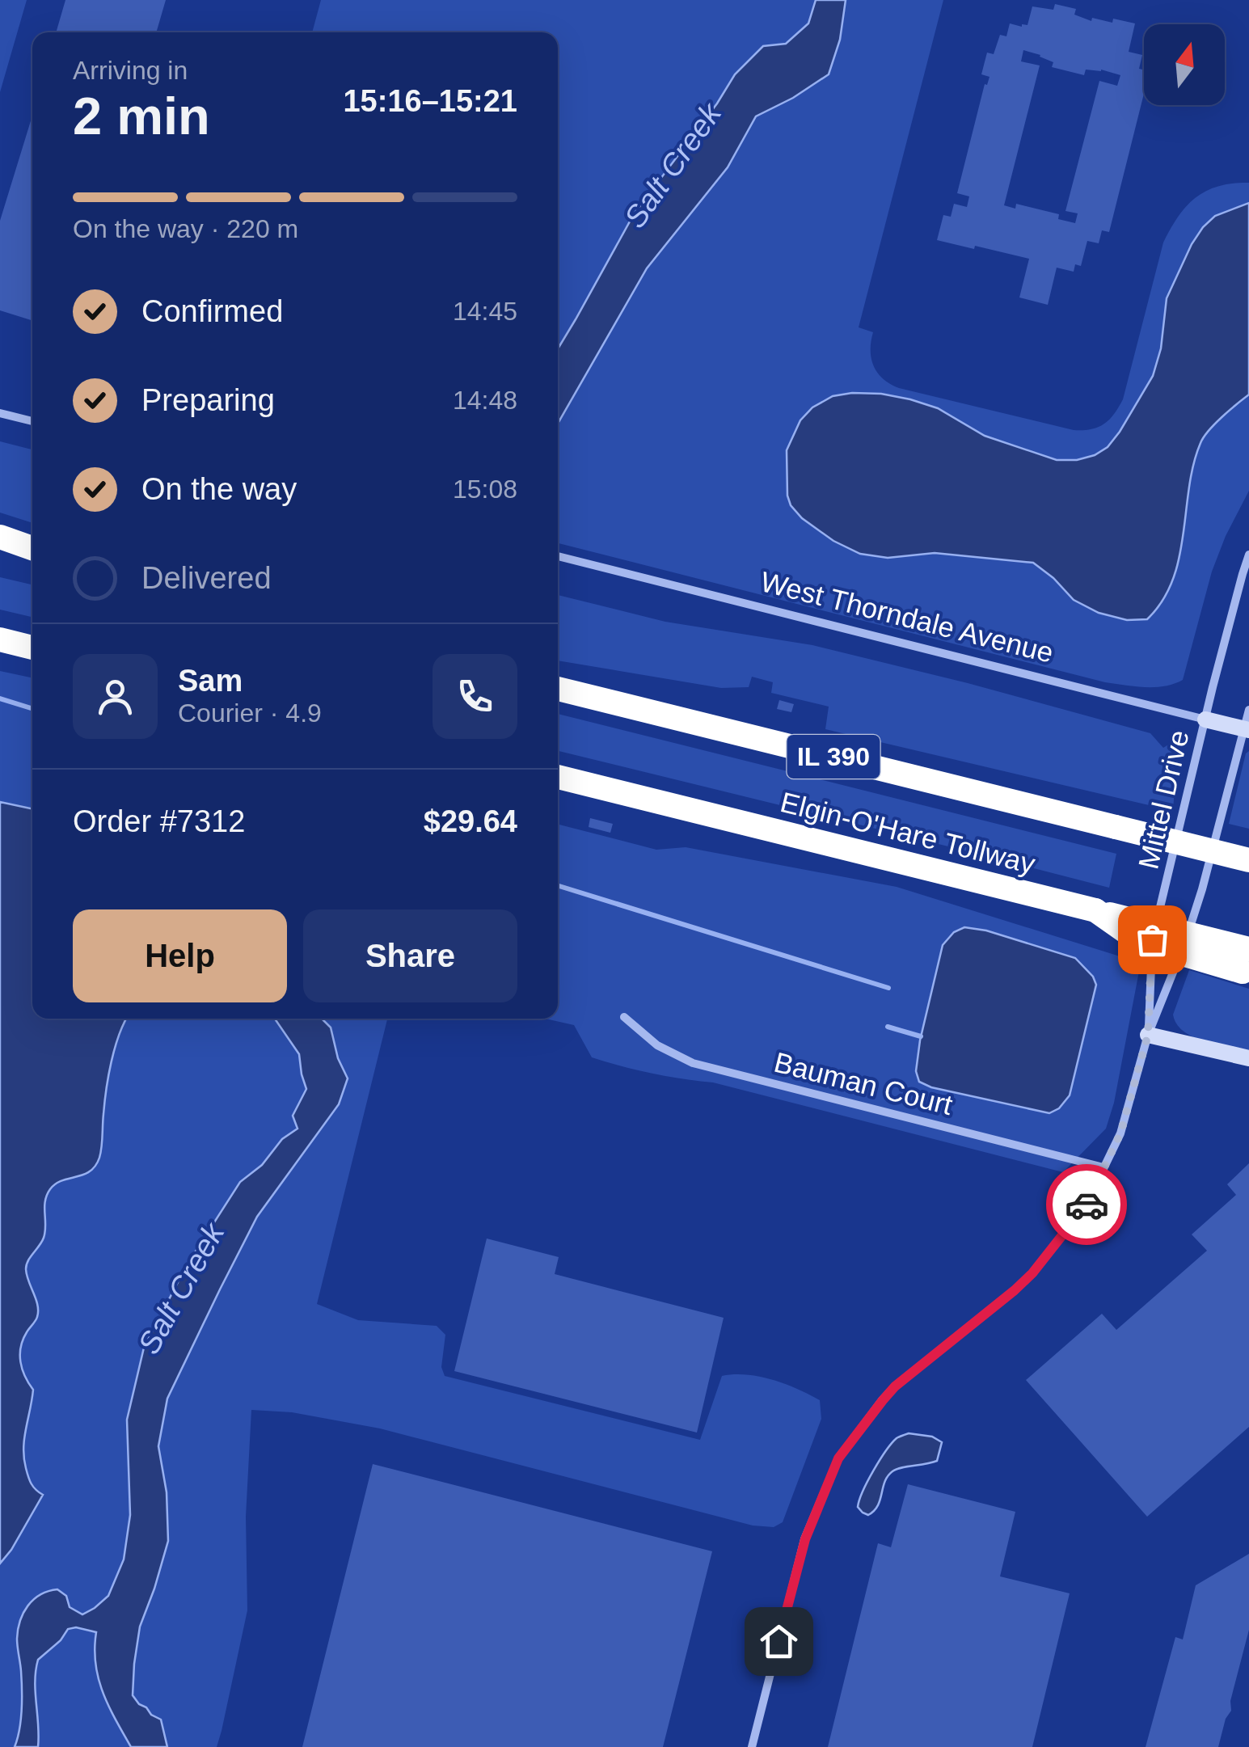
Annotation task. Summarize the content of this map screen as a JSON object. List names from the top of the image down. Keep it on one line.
{"streets":{"highway":["IL 390","Elgin-O'Hare Tollway"],"main road":["West Thorndale Avenue"],"street":["Mittel Drive","Bauman Court"]},"crossings":[["West Thorndale Avenue","Mittel Drive"],["Mittel Drive","Bauman Court"]],"water":["Salt Creek"],"north":"top","page":{"heading":["2 min","Arriving in","15:16–15:21"],"panel":["Sam","Courier · 4.9","Order #7312","$29.64"],"bar":"On the way · 220 m","list":[["Confirmed","14:45"],["Preparing","14:48"],["On the way","15:08"],"Delivered"],"buttons":["Help","Share"]}}
